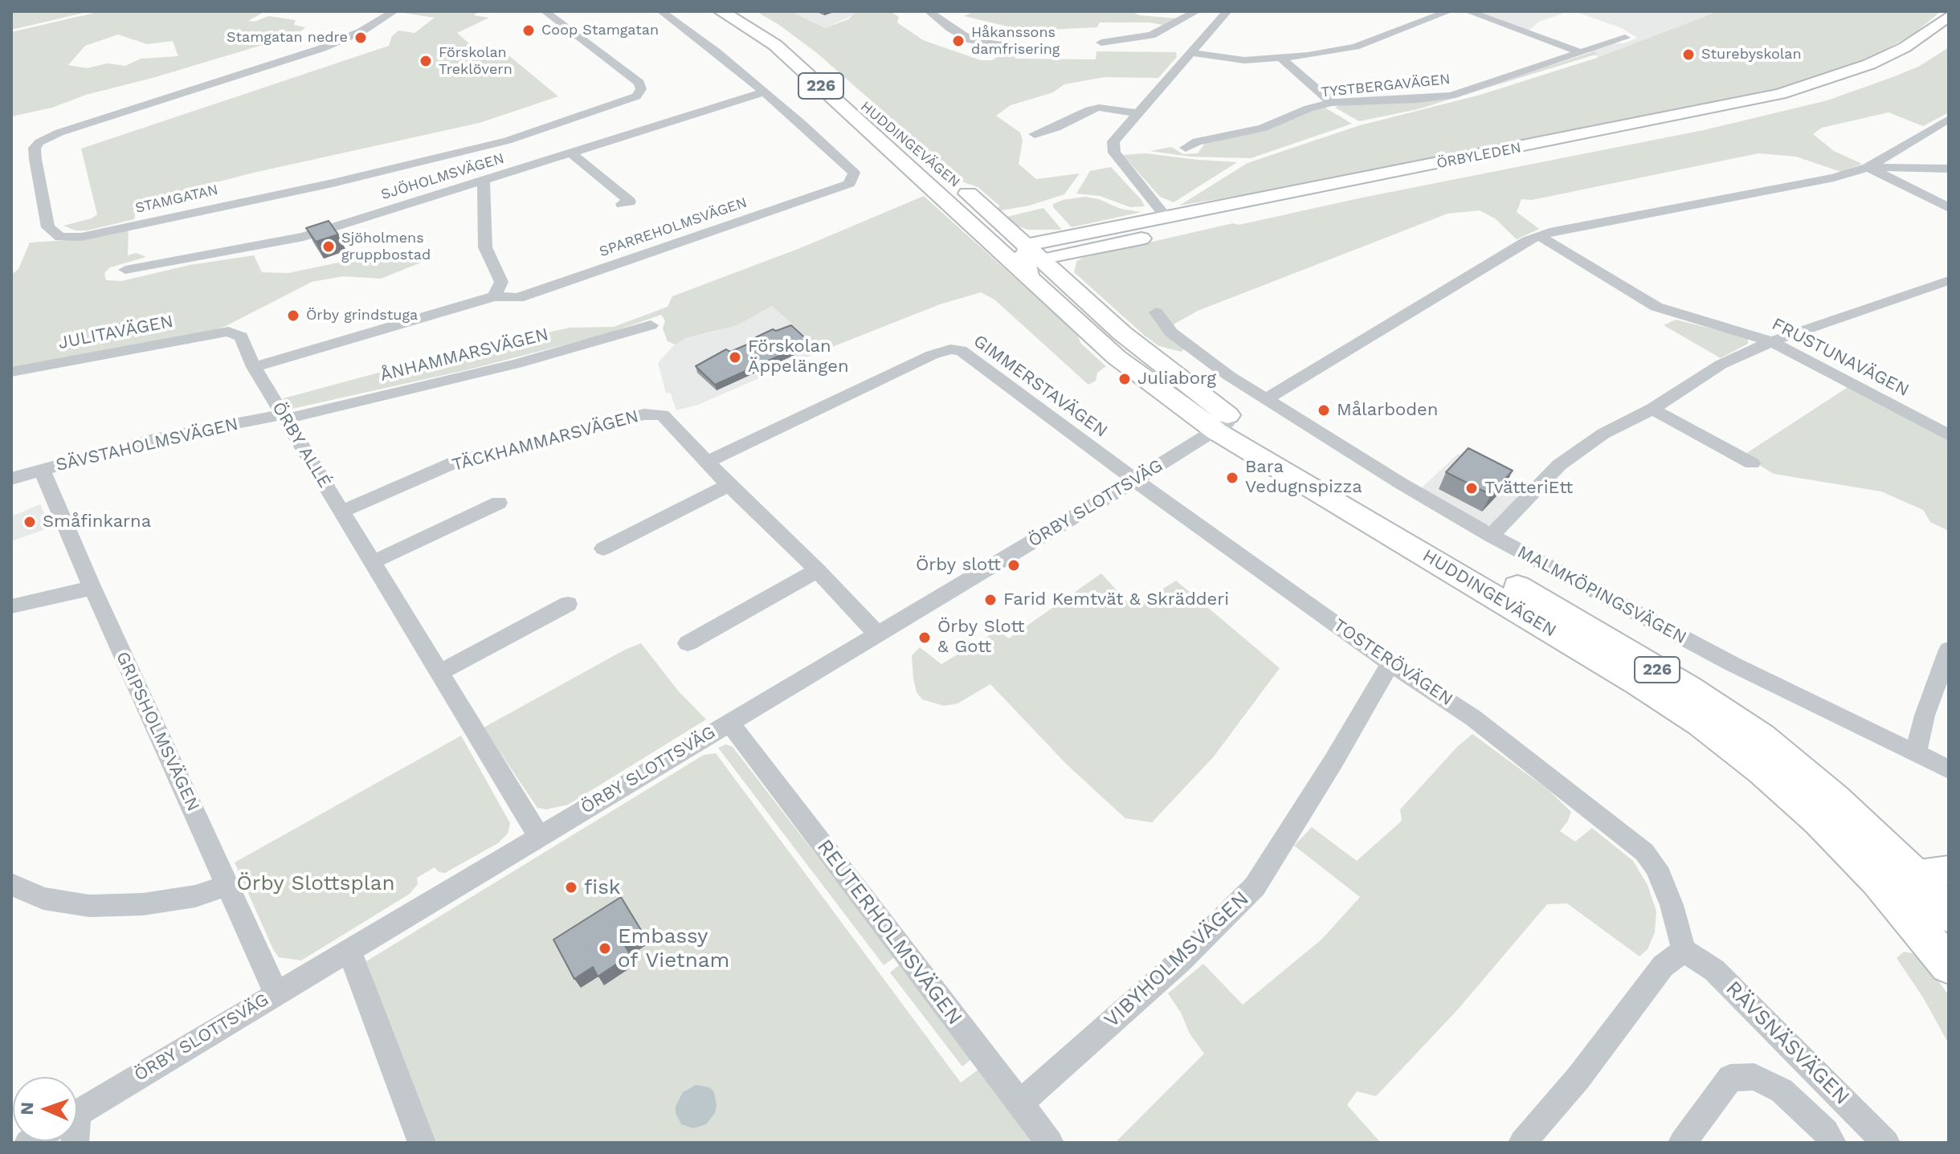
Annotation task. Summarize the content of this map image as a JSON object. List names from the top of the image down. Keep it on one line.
{"streets":{"main road":["226","HUDDINGEVÄGEN","ÖRBYLEDEN"],"street":["TYSTBERGAVÄGEN","SJÖHOLMSVÄGEN","STAMGATAN","SPARREHOLMSVÄGEN","JULITAVÄGEN","ÅNHAMMARSVÄGEN","FRUSTUNAVÄGEN","GIMMERSTAVÄGEN","TÄCKHAMMARSVÄGEN","SÄVSTAHOLMSVÄGEN","ÖRBY ALLÉ","ÖRBY SLOTTSVÄG","MALMKÖPINGSVÄGEN","TOSTERÖVÄGEN","GRIPSHOLMSVÄGEN","REUTERHOLMSVÄGEN","VIBYHOLMSVÄGEN","RÄVSNÄSVÄGEN"]},"crossings":[["HUDDINGEVÄGEN","ÖRBYLEDEN"],["HUDDINGEVÄGEN","ÖRBY SLOTTSVÄG"],["SJÖHOLMSVÄGEN","SPARREHOLMSVÄGEN"],["SPARREHOLMSVÄGEN","ÖRBY ALLÉ"],["JULITAVÄGEN","ÖRBY ALLÉ"],["ÅNHAMMARSVÄGEN","SÄVSTAHOLMSVÄGEN"],["ÅNHAMMARSVÄGEN","ÖRBY ALLÉ"],["GIMMERSTAVÄGEN","TÄCKHAMMARSVÄGEN"],["GIMMERSTAVÄGEN","ÖRBY SLOTTSVÄG"],["GIMMERSTAVÄGEN","TOSTERÖVÄGEN"],["TÄCKHAMMARSVÄGEN","ÖRBY ALLÉ"],["TÄCKHAMMARSVÄGEN","ÖRBY SLOTTSVÄG"],["SÄVSTAHOLMSVÄGEN","ÖRBY ALLÉ"],["SÄVSTAHOLMSVÄGEN","GRIPSHOLMSVÄGEN"],["ÖRBY ALLÉ","ÖRBY SLOTTSVÄG"],["ÖRBY SLOTTSVÄG","TOSTERÖVÄGEN"],["ÖRBY SLOTTSVÄG","GRIPSHOLMSVÄGEN"],["ÖRBY SLOTTSVÄG","REUTERHOLMSVÄGEN"],["TOSTERÖVÄGEN","VIBYHOLMSVÄGEN"],["TOSTERÖVÄGEN","RÄVSNÄSVÄGEN"],["REUTERHOLMSVÄGEN","VIBYHOLMSVÄGEN"]],"parks":["Örby Slottsplan"],"places":["Coop Stamgatan","Stamgatan nedre","Håkanssons damfrisering","Sturebyskolan","Förskolan Treklövern","Sjöholmens gruppbostad","Örby grindstuga","Förskolan Äppelängen","Juliaborg","Målarboden","Bara Vedugnspizza","TvätteriEtt","Småfinkarna","Örby slott","Farid Kemtvät & Skrädderi","Örby Slott & Gott","fisk","Embassy of Vietnam"],"north":"left"}
